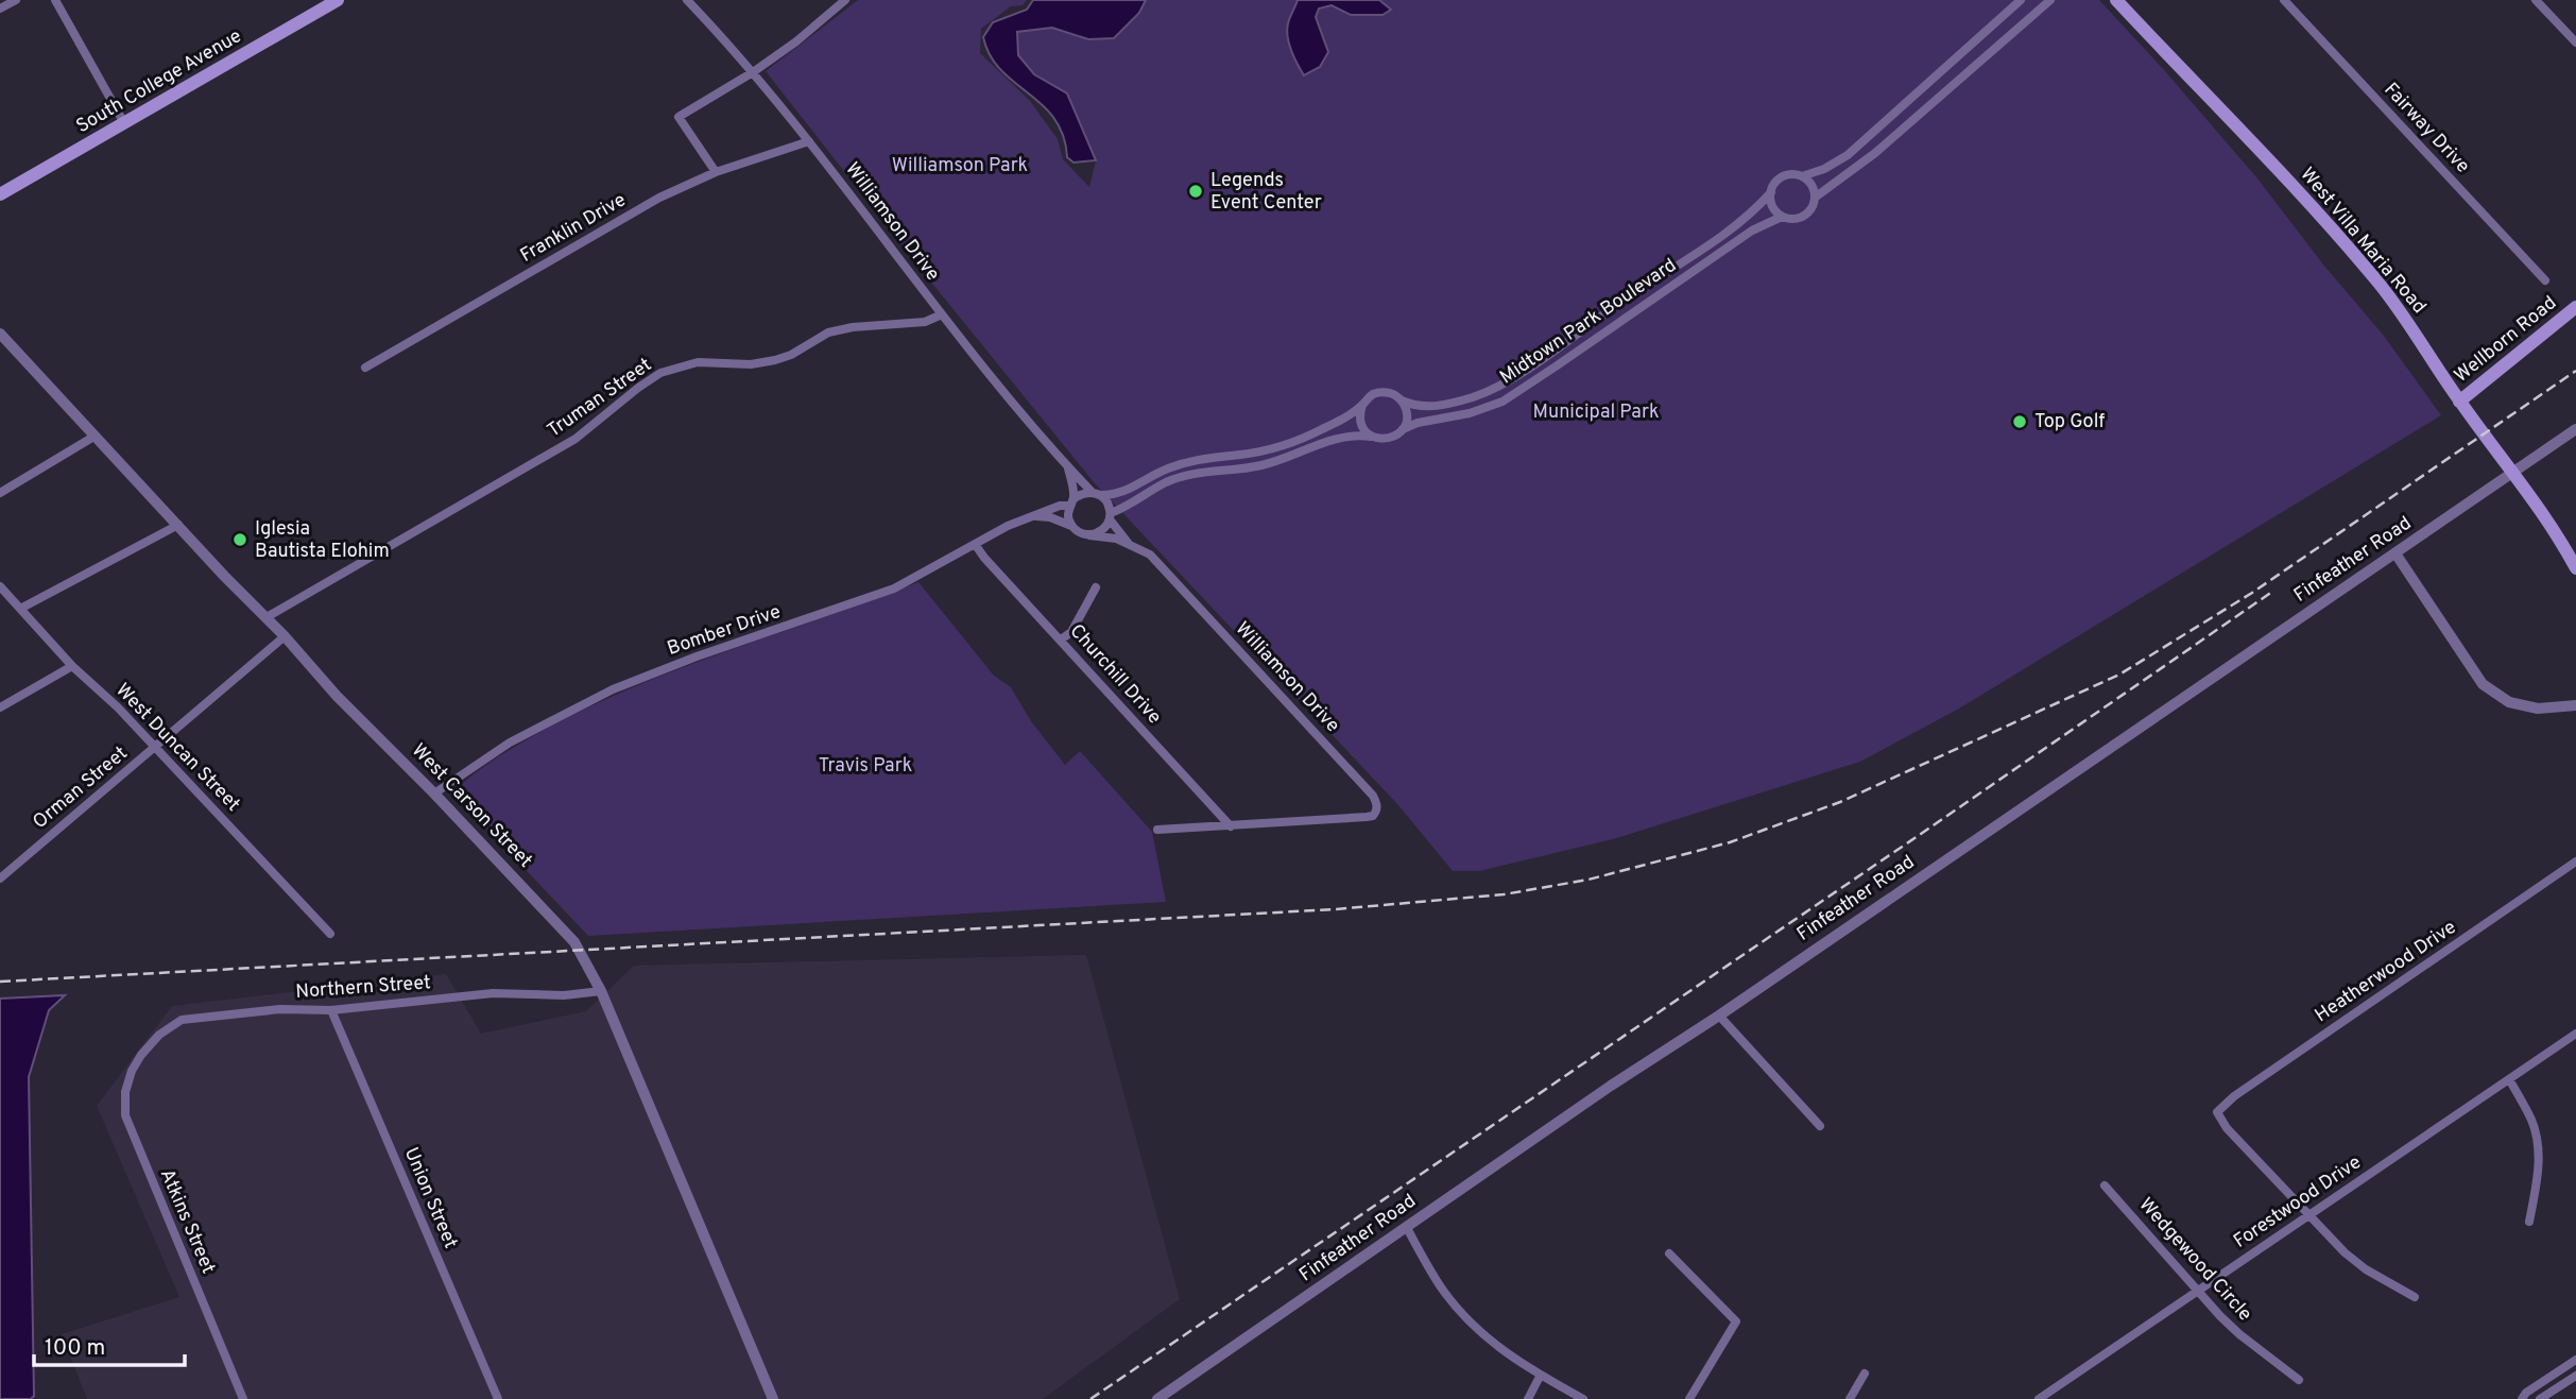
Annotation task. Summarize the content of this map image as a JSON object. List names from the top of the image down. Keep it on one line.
{"streets":{"main road":["South College Avenue","West Villa Maria Road","Wellborn Road"],"street":["Fairway Drive","Williamson Drive","Franklin Drive","Midtown Park Boulevard","Truman Street","Finfeather Road","Bomber Drive","Churchill Drive","West Duncan Street","Orman Street","West Carson Street","Heatherwood Drive","Northern Street","Union Street","Forestwood Drive","Atkins Street","Wedgewood Circle"]},"crossings":[["Williamson Drive","Franklin Drive"],["Williamson Drive","Truman Street"],["Williamson Drive","Bomber Drive"],["Williamson Drive","Churchill Drive"],["West Villa Maria Road","Wellborn Road"],["Truman Street","West Carson Street"],["Bomber Drive","Churchill Drive"],["Bomber Drive","West Carson Street"],["West Duncan Street","Orman Street"],["Orman Street","West Carson Street"],["West Carson Street","Northern Street"],["Heatherwood Drive","Forestwood Drive"],["Northern Street","Union Street"],["Northern Street","Atkins Street"],["Forestwood Drive","Wedgewood Circle"]],"parks":["Williamson Park","Municipal Park","Travis Park"],"places":["Legends Event Center","Top Golf","Iglesia Bautista Elohim"],"scale_bar":"100 m"}
